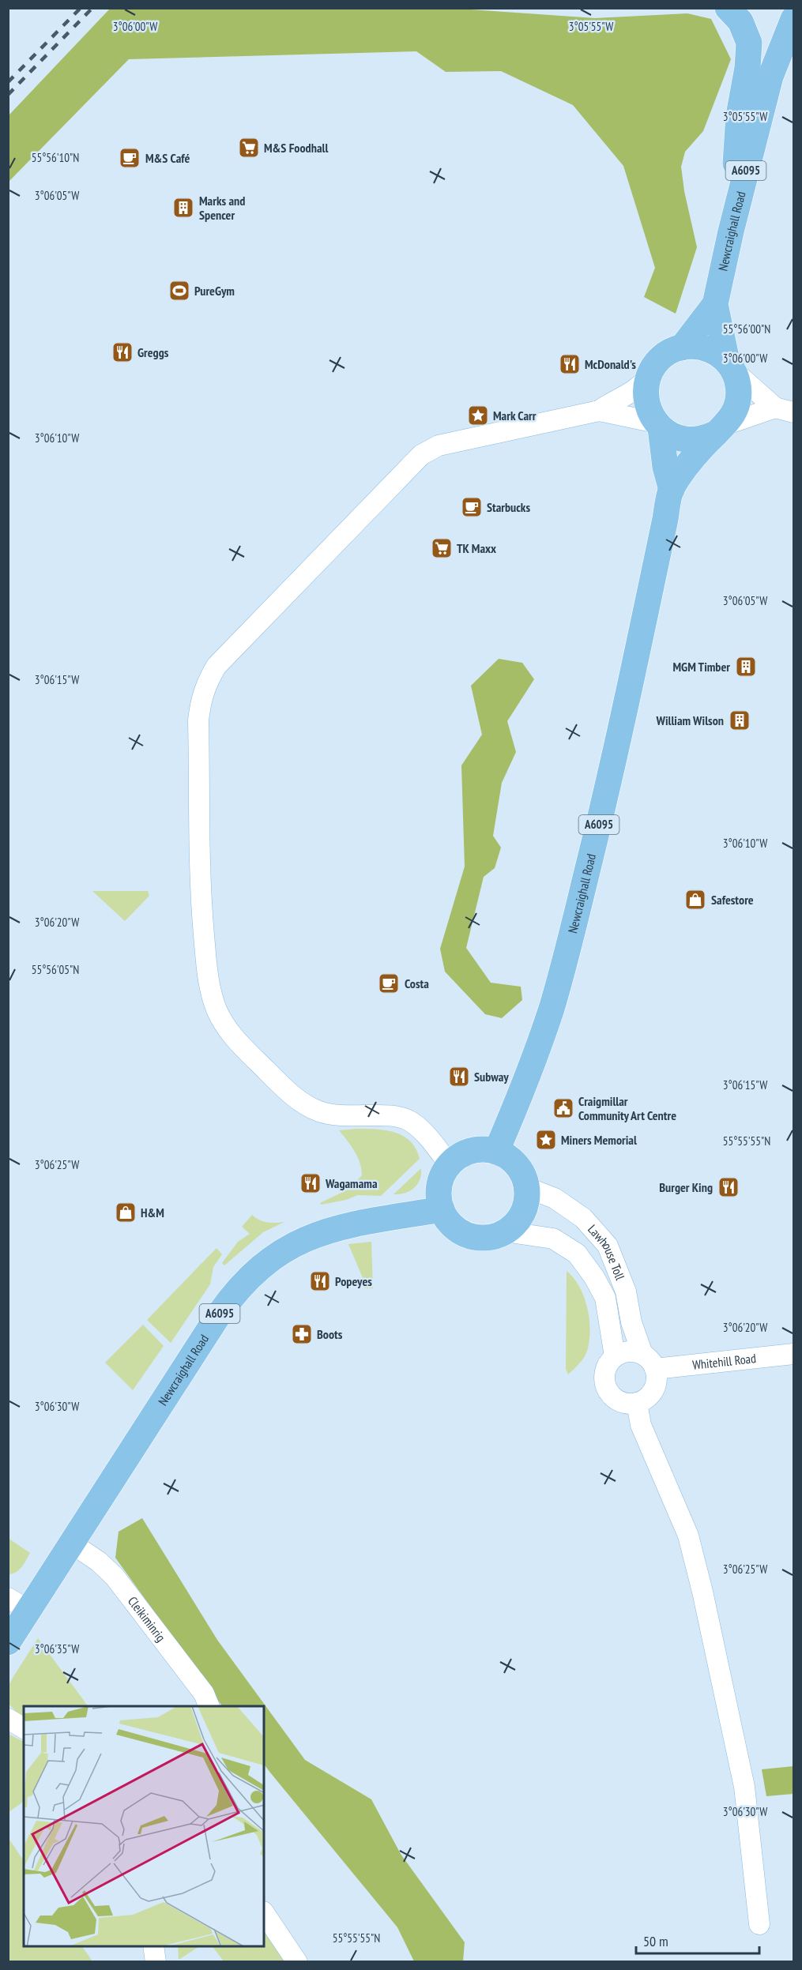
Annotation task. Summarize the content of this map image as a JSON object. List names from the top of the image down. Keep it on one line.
{"streets":{"main road":["A6095","Newcraighall Road"],"street":["Lawhouse Toll","Whitehill Road","Cleikiminrig"]},"crossings":[["Newcraighall Road","Lawhouse Toll"],["Newcraighall Road","Cleikiminrig"],["Lawhouse Toll","Whitehill Road"]],"places":{"supermarket":["M&S Foodhall","TK Maxx"],"cafe":["M&S Café","Starbucks","Costa"],"building":["Marks and Spencer","MGM Timber","William Wilson"],"sports":["PureGym"],"restaurant":["Greggs","McDonald's","Subway","Wagamama","Burger King","Popeyes"],"place":["Mark Carr","Miners Memorial"],"shop":["Safestore","H&M"],"public building":["Craigmillar Community Art Centre"],"pharmacy":["Boots"]},"scale_bar":"50 m","coordinates":["3°06'00\"W","3°05'55\"W","55°56'10\"N","3°06'05\"W","55°56'00\"N","3°06'10\"W","3°06'15\"W","3°06'20\"W","55°56'05\"N","55°55'55\"N","3°06'25\"W","3°06'30\"W","3°06'35\"W"]}
